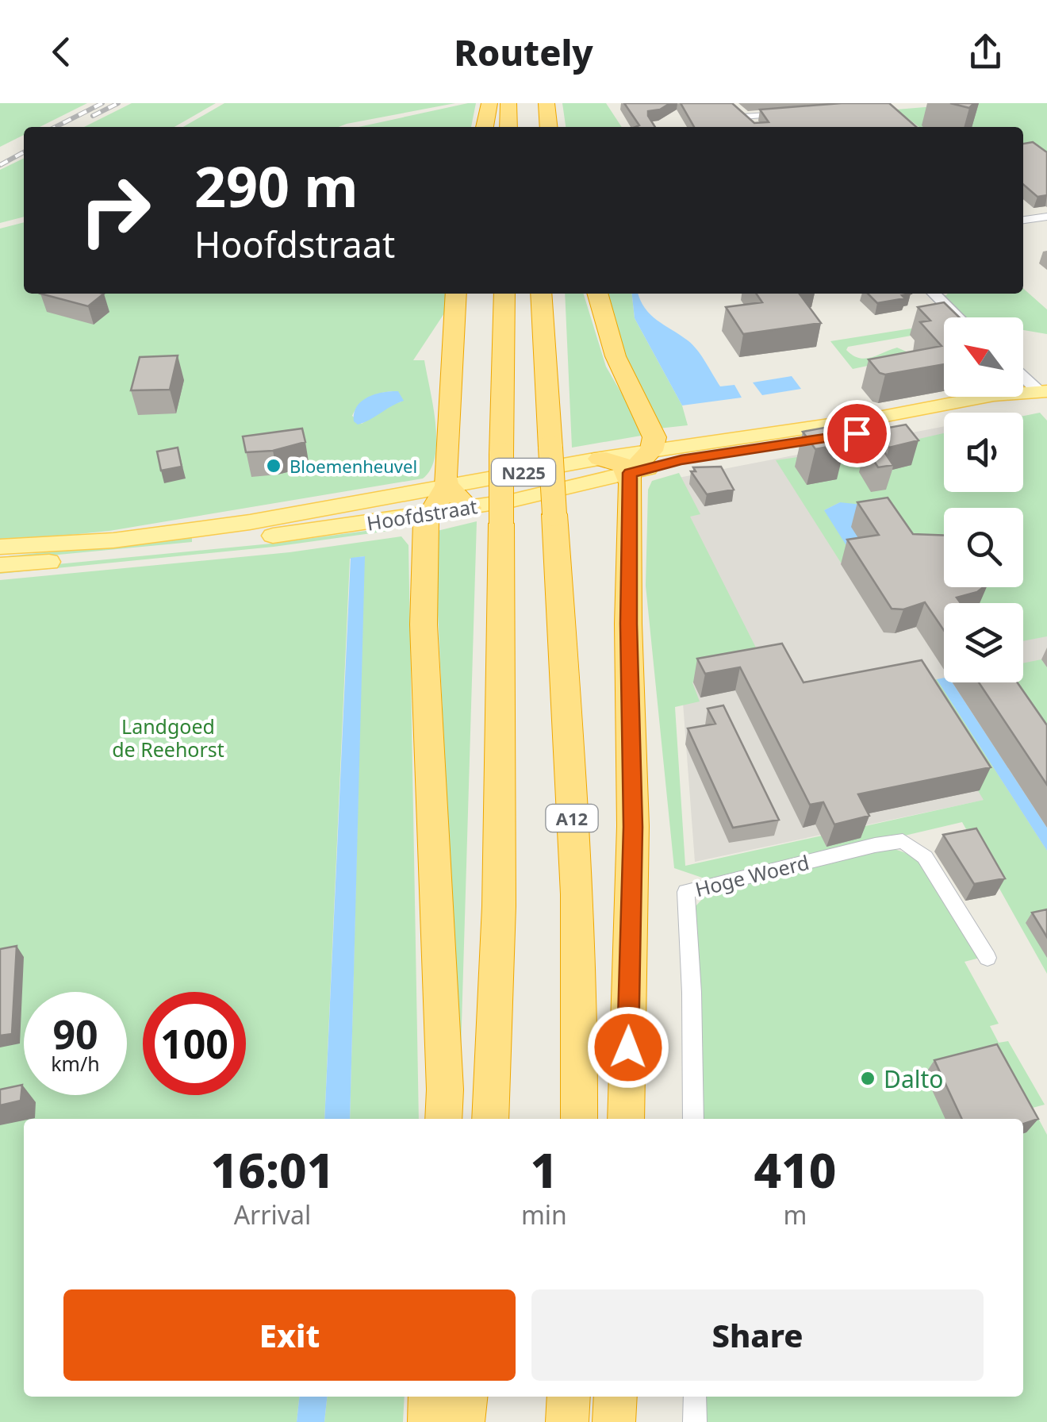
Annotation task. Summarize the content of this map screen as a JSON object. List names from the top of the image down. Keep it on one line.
{"streets":{"highway":["A12"],"main road":["N225","Hoofdstraat"],"street":["Hoge Woerd"]},"parks":["Landgoed de Reehorst"],"places":["Bloemenheuvel","Dalto"],"north":"top left","page":{"header":"Routely","turn":["290 m","Hoofdstraat"],"speed":"90 km/h","limit":"100","eta":["16:01","Arrival","1","min","410","m"],"buttons":["Exit","Share"]}}
